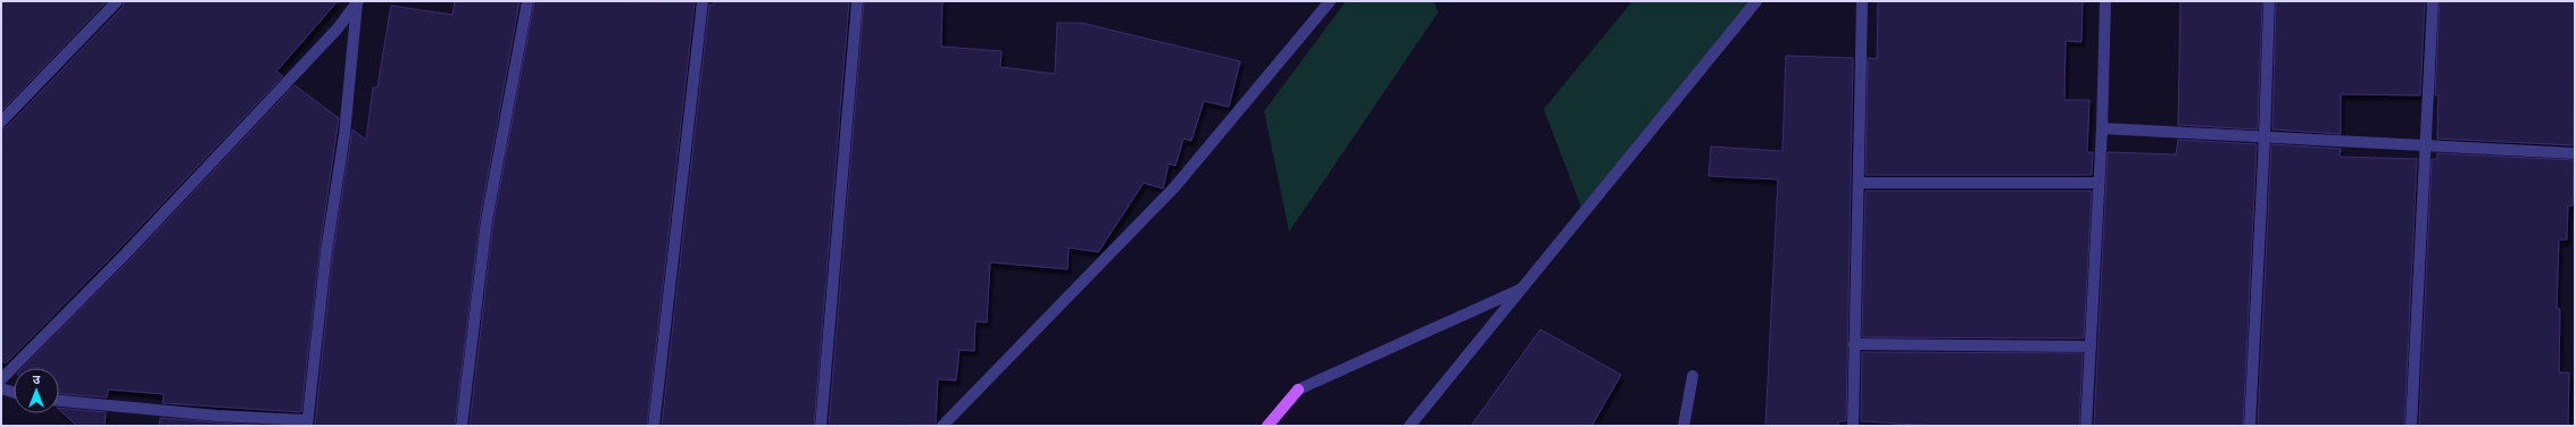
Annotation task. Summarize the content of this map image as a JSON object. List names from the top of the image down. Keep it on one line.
{"north":"top"}
